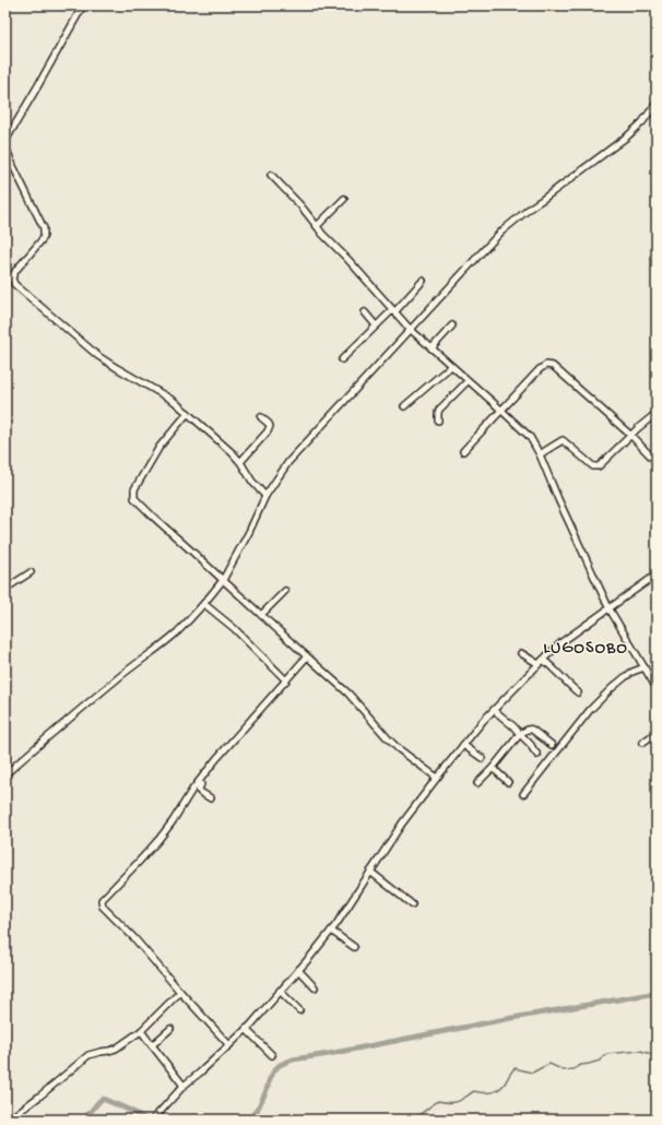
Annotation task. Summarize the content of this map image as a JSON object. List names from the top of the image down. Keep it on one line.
{"districts":["LUGOSOBO"]}
